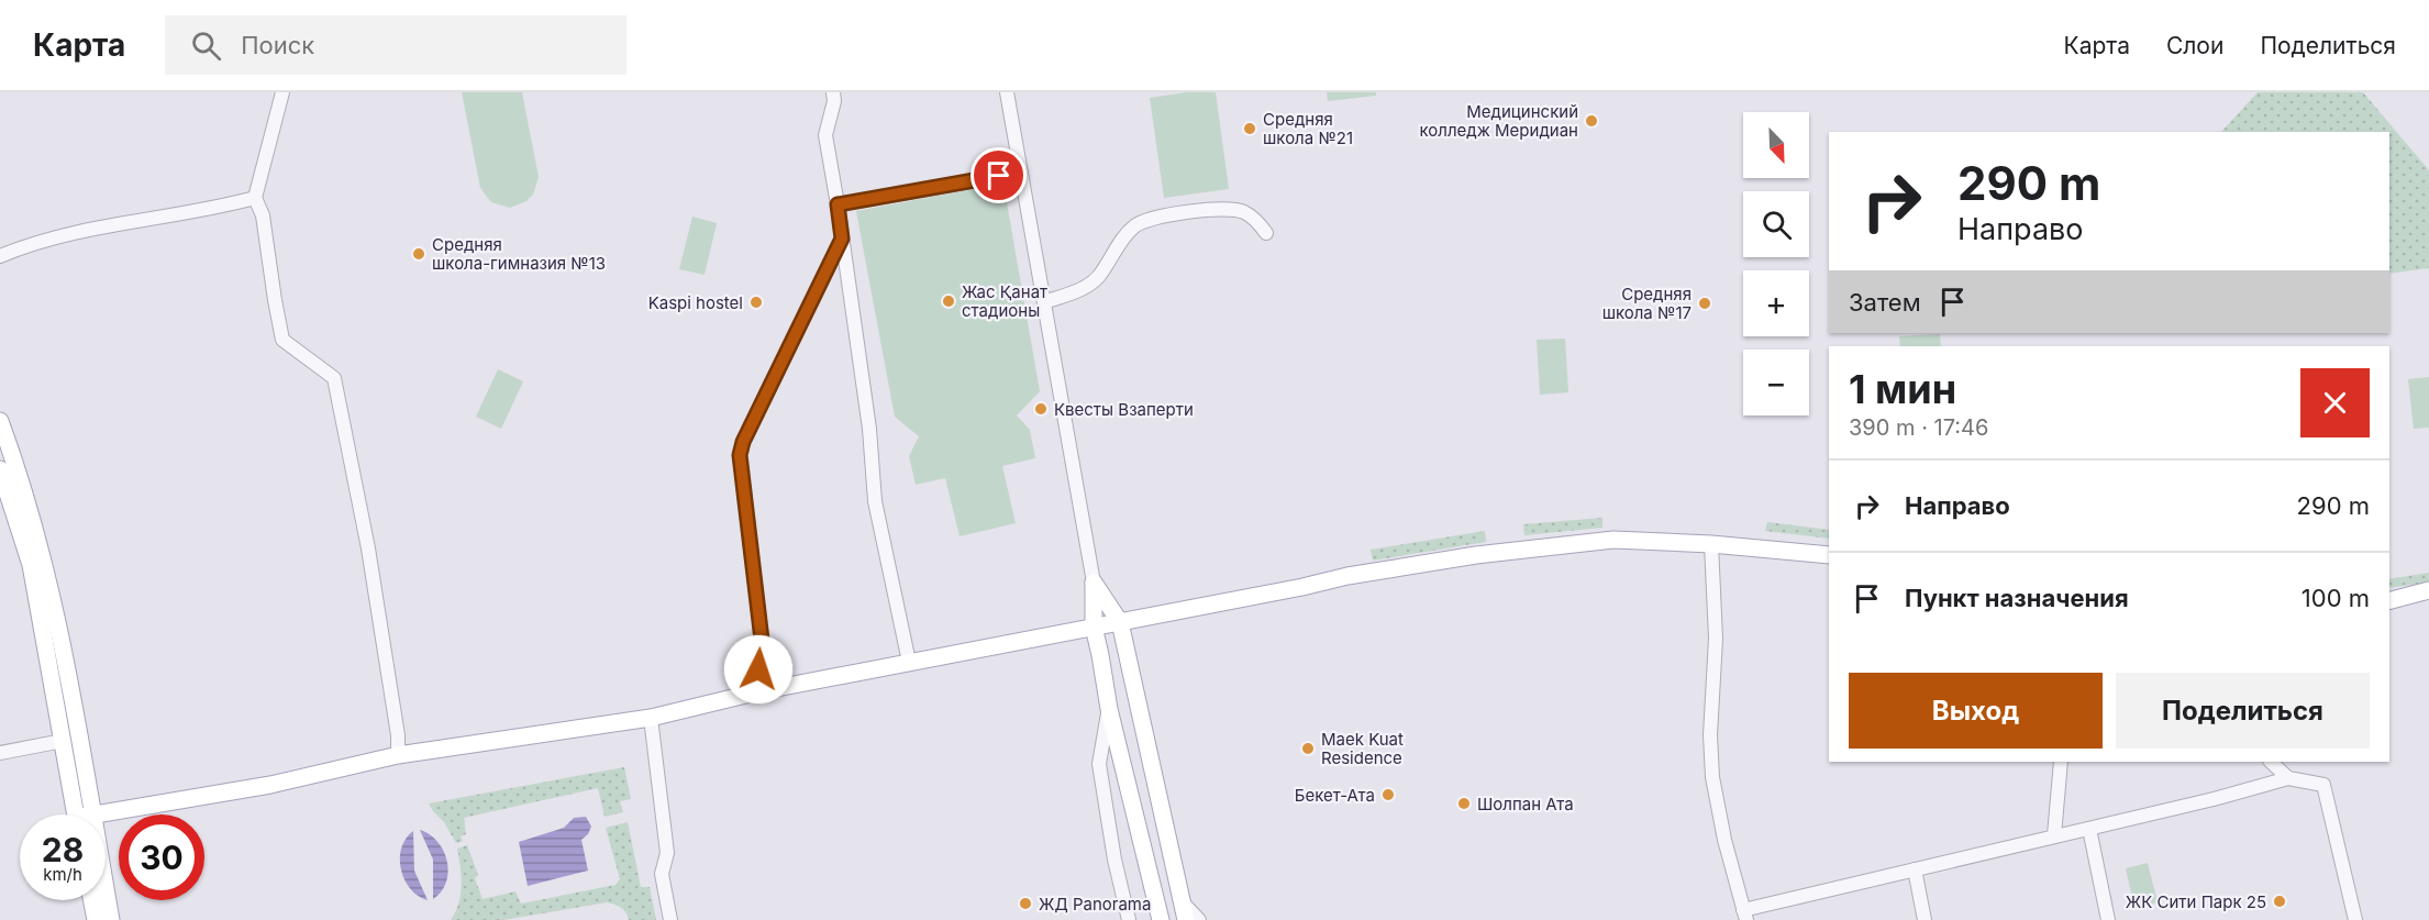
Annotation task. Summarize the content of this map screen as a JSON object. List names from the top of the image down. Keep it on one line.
{"places":["Медицинский колледж Меридиан","Средняя школа №21","Средняя школа-гимназия №13","Жас Қанат стадионы","Kaspi hostel","Средняя школа №17","Квесты Взаперти","Maek Kuat Residence","Бекет-Ата","Шолпан Ата","ЖК Сити Парк 25","ЖД Panorama"],"north":"bottom right","page":{"header":"Карта","search":"Поиск","nav":["Карта","Слои","Поделиться"],"map_buttons":["+","−"],"turn":["290 m","Направо"],"then":"Затем","heading":["1 мин","390 m · 17:46"],"list":[{"name":"Направо","value":"290 m"},{"name":"Пункт назначения","value":"100 m"}],"buttons":["Выход","Поделиться"],"speed":"28 km/h","limit":"30"}}
